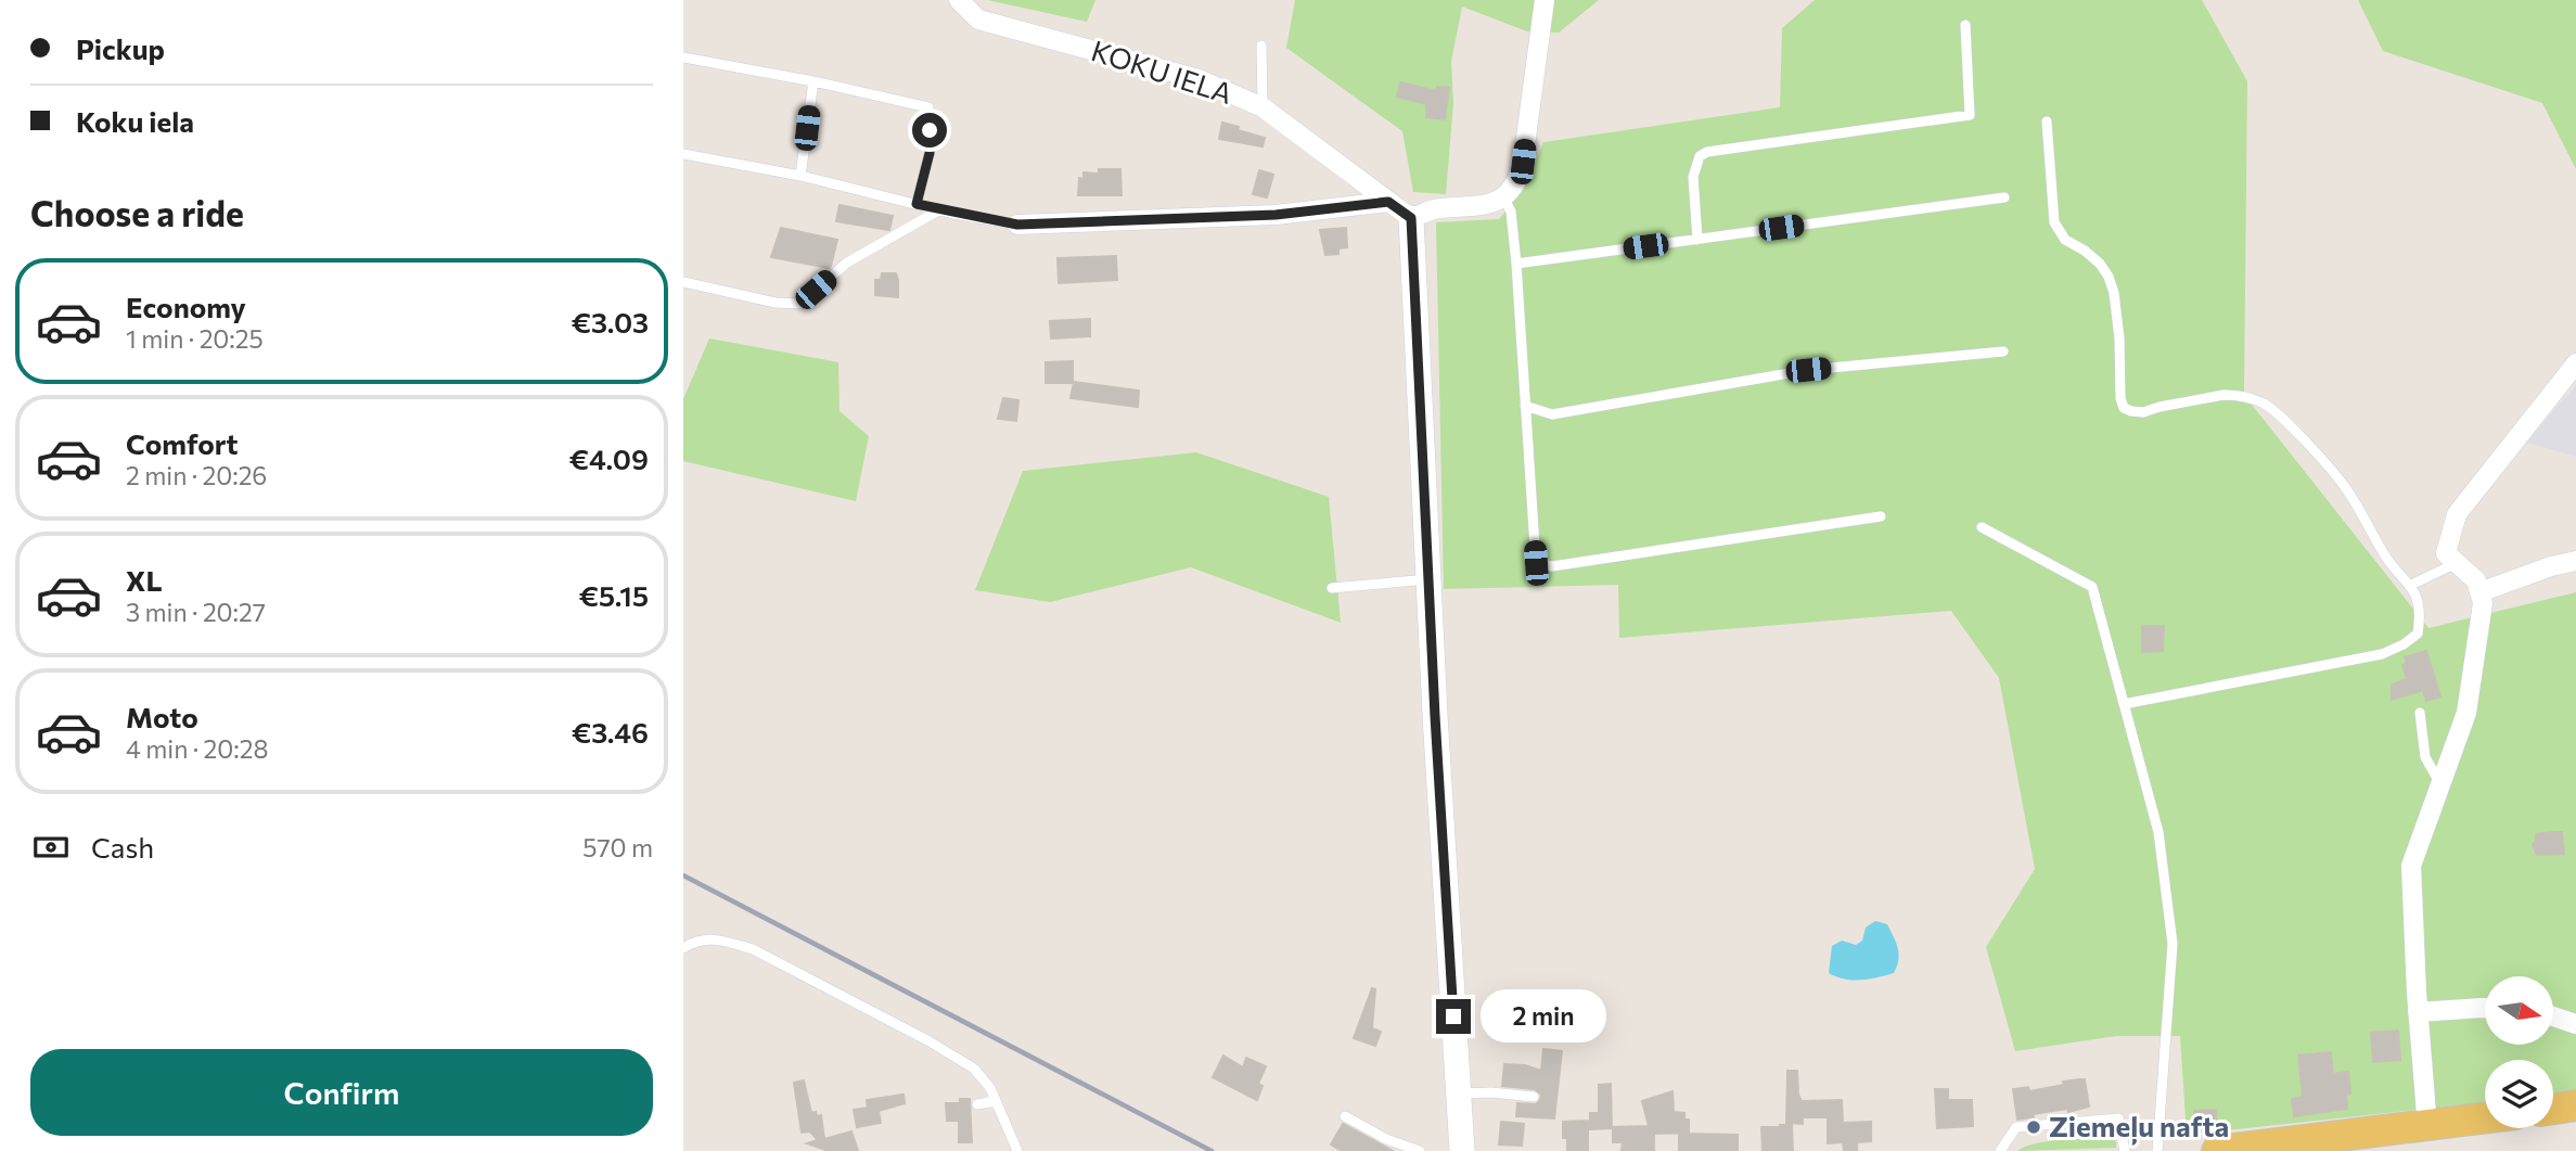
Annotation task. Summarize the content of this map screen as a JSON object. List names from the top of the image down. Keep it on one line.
{"streets":{"street":["KOKU IELA"]},"places":["Ziemeļu nafta"],"north":"right","page":{"banner":["Pickup","Koku iela"],"heading":"Choose a ride","list":[{"name":"Economy","note":"1 min · 20:25","value":"€3.03"},{"name":"Comfort","note":"2 min · 20:26","value":"€4.09"},{"name":"XL","note":"3 min · 20:27","value":"€5.15"},{"name":"Moto","note":"4 min · 20:28","value":"€3.46"}],"pay":["Cash","570 m"],"bubble":"2 min","buttons":"Confirm"}}
